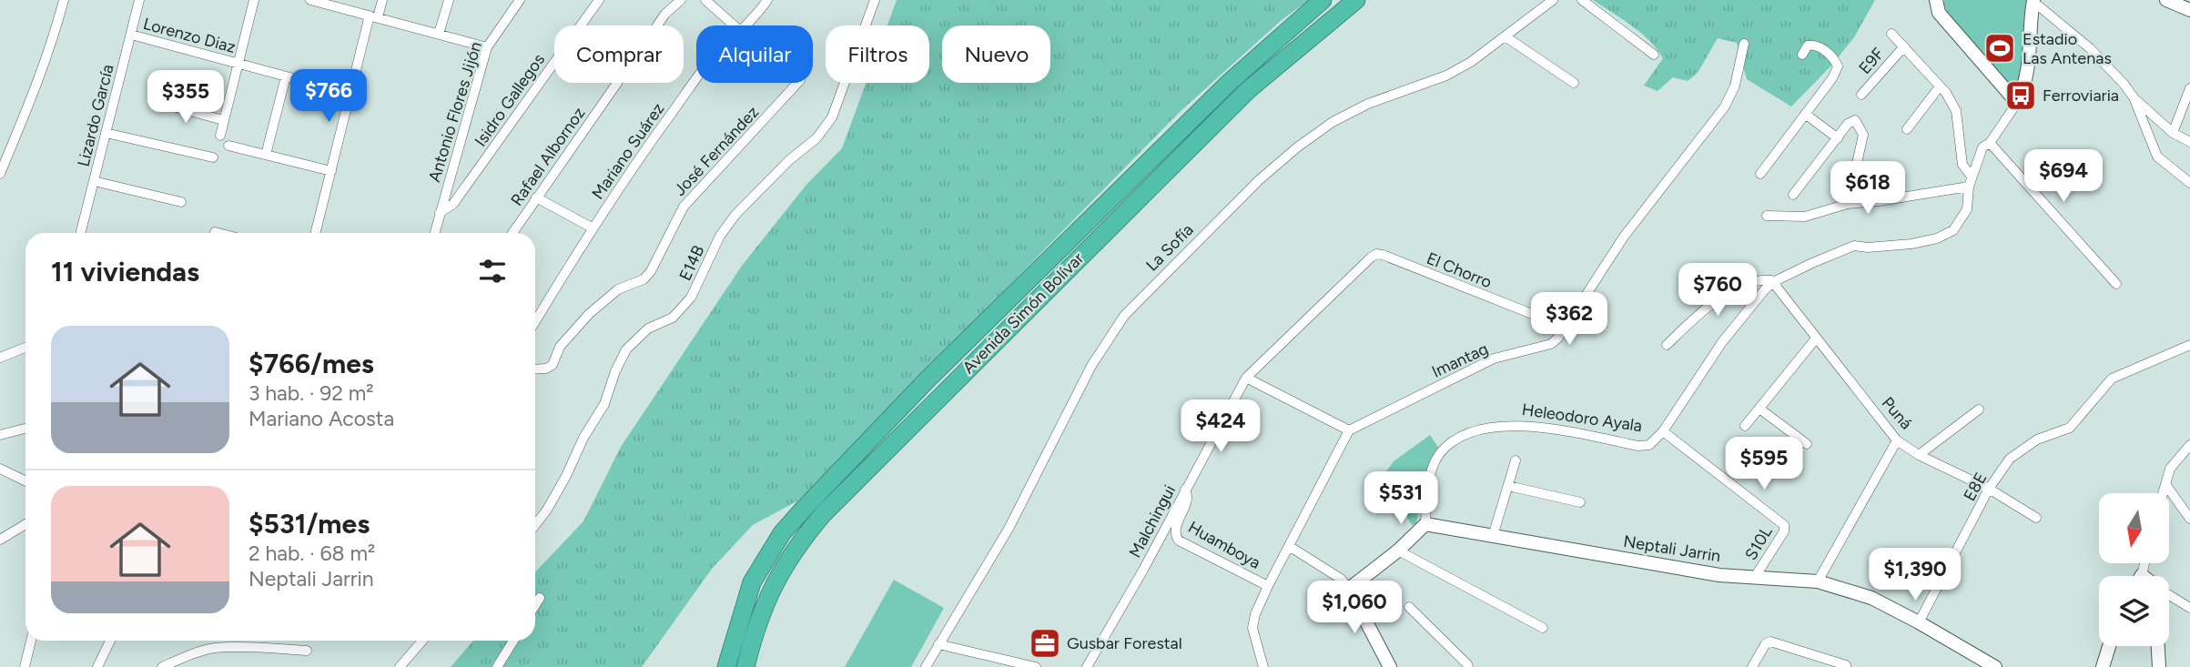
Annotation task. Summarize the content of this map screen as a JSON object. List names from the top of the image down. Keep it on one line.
{"streets":{"highway":["Avenida Simón Bolívar"],"street":["Lorenzo Diaz","E9F","Isidro Gallegos","Antonio Flores Jijón","Lizardo García","Mariano Suárez","José Fernández","Rafael Albornoz","La Sofía","E14B","El Chorro","Imantag","Puná","Heleodoro Ayala","E8E","Malchingui","S10L","Huamboya","Neptali Jarrin"]},"crossings":[["Lorenzo Diaz","Lizardo García"],["Isidro Gallegos","Antonio Flores Jijón"],["El Chorro","Imantag"],["El Chorro","Malchingui"],["Puná","Heleodoro Ayala"],["Puná","E8E"],["Heleodoro Ayala","S10L"],["Heleodoro Ayala","Neptali Jarrin"],["E8E","Neptali Jarrin"],["Malchingui","Huamboya"],["S10L","Neptali Jarrin"]],"places":{"sports":["Estadio Las Antenas"],"bus stop":["Ferroviaria"],"office":["Gusbar Forestal"]},"north":"bottom","page":{"chip":["Comprar","Alquilar","Filtros","Nuevo"],"price":["$766","$355","$694","$618","$760","$362","$424","$595","$531","$1,390","$1,060"],"heading":"11 viviendas","list":[{"name":"$766/mes","note":"3 hab. · 92 m² · Mariano Acosta"},{"name":"$531/mes","note":"2 hab. · 68 m² · Neptali Jarrin"}]}}
